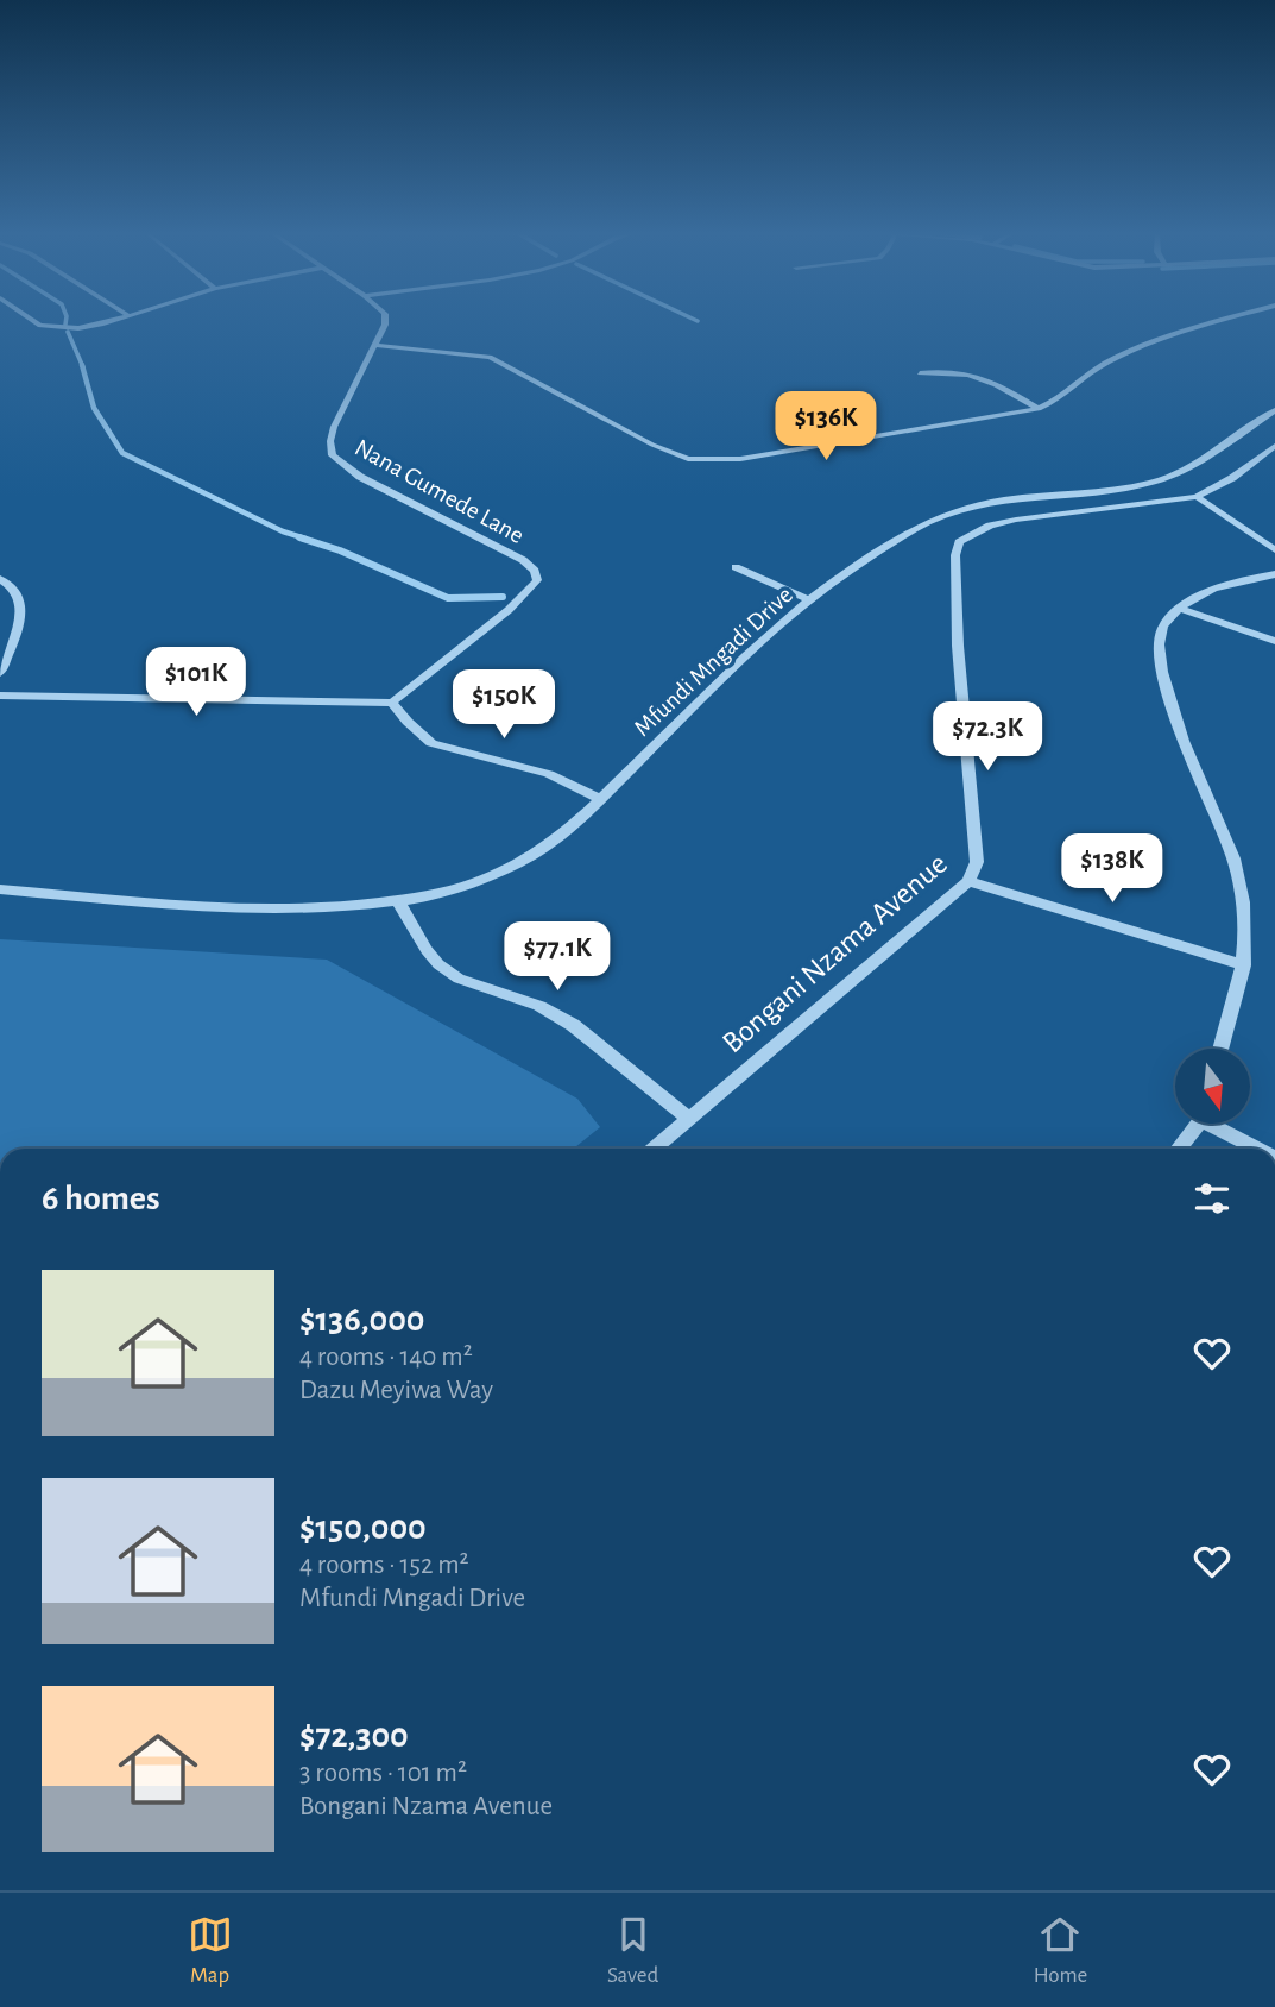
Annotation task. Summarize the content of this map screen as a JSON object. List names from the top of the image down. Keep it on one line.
{"streets":{"street":["Nana Gumede Lane","Mfundi Mngadi Drive","Bongani Nzama Avenue"]},"north":"bottom","page":{"price":["$136K","$101K","$150K","$72.3K","$138K","$77.1K"],"heading":"6 homes","list":[{"name":"$136,000","note":"4 rooms · 140 m² · Dazu Meyiwa Way"},{"name":"$150,000","note":"4 rooms · 152 m² · Mfundi Mngadi Drive"},{"name":"$72,300","note":"3 rooms · 101 m² · Bongani Nzama Avenue"}],"tabs":["Map","Saved","Home"]}}
